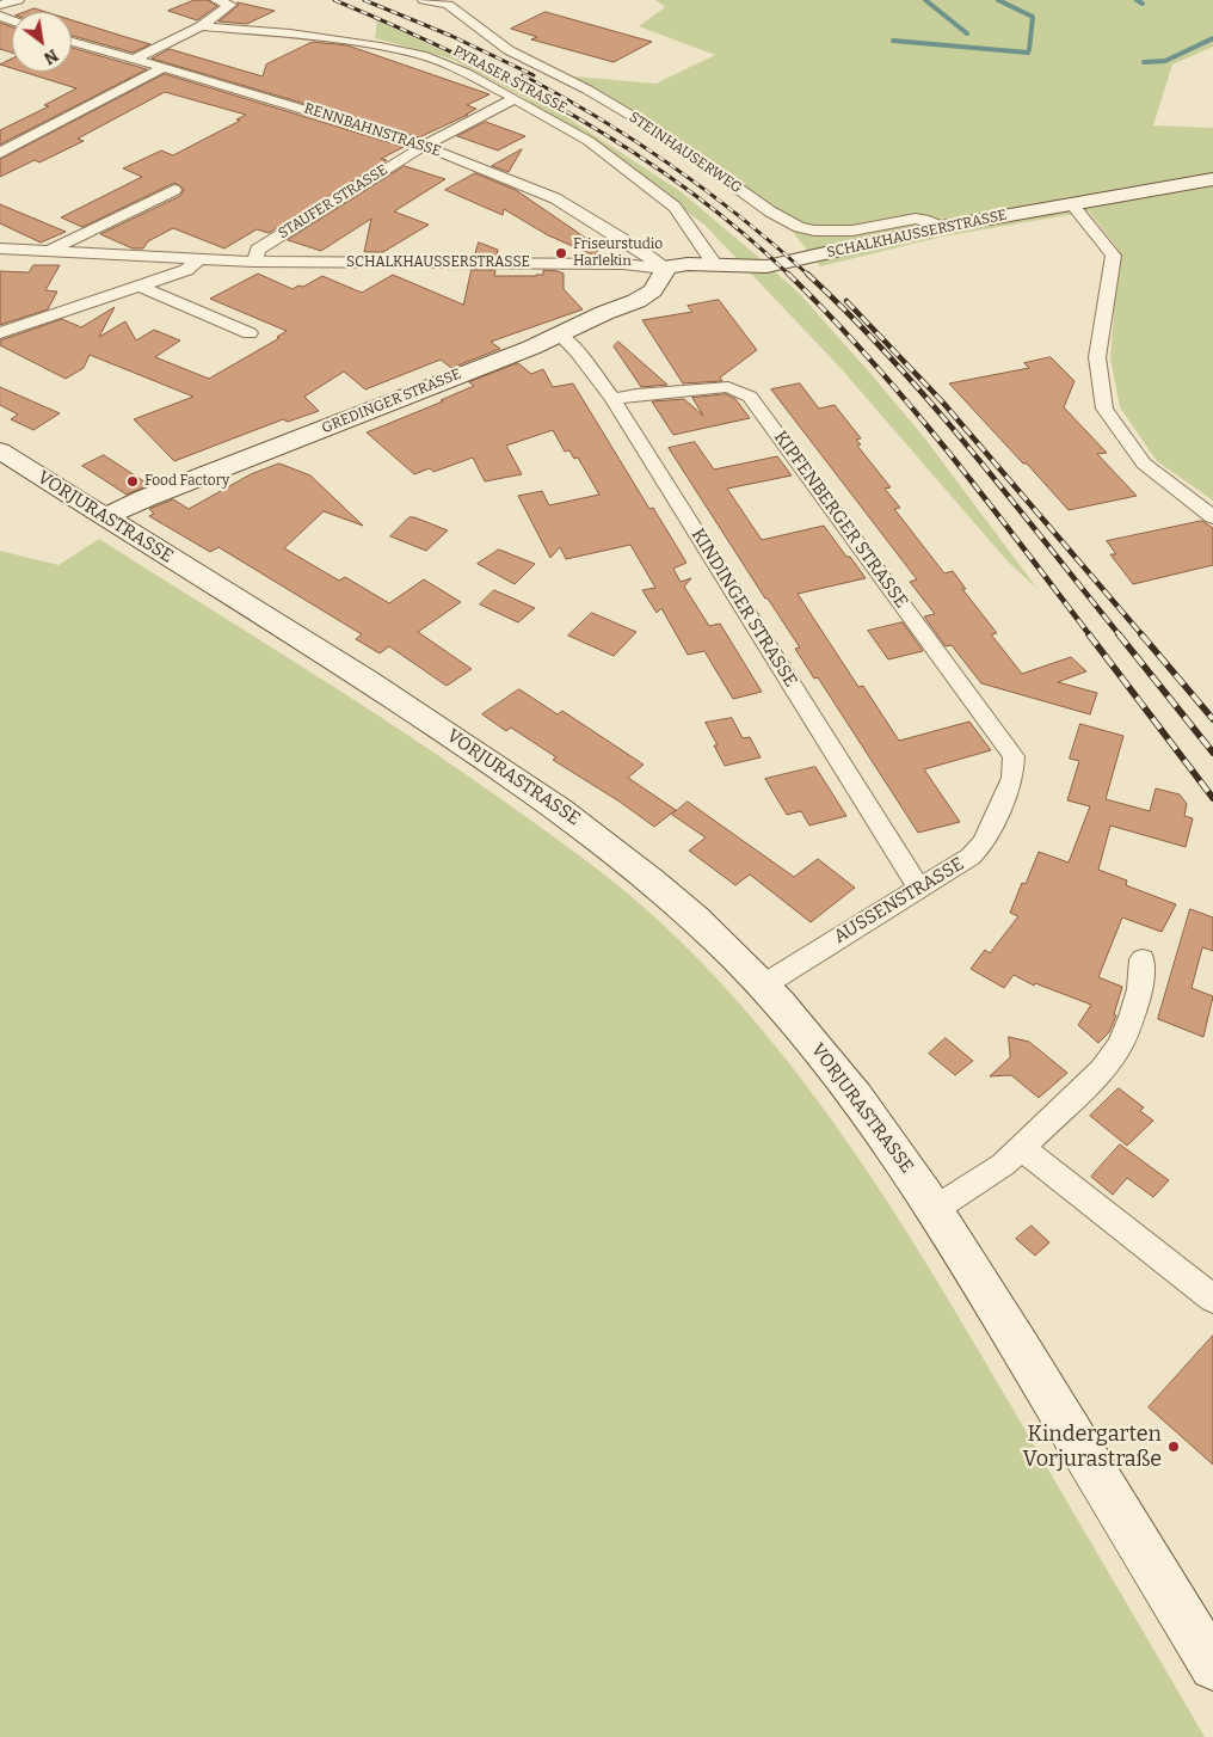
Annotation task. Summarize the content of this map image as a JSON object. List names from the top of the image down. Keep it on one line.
{"streets":{"main road":["SCHALKHAUSSERSTRASSE","GREDINGER STRASSE","VORJURASTRASSE"],"street":["PYRASER STRASSE","RENNBAHNSTRASSE","STEINHAUSERWEG","STAUFER STRASSE","KIPFENBERGER STRASSE","KINDINGER STRASSE","AUSSENSTRASSE"]},"crossings":[["PYRASER STRASSE","STAUFER STRASSE"],["PYRASER STRASSE","SCHALKHAUSSERSTRASSE"],["RENNBAHNSTRASSE","STAUFER STRASSE"],["RENNBAHNSTRASSE","SCHALKHAUSSERSTRASSE"],["RENNBAHNSTRASSE","GREDINGER STRASSE"],["STEINHAUSERWEG","SCHALKHAUSSERSTRASSE"],["STAUFER STRASSE","SCHALKHAUSSERSTRASSE"],["SCHALKHAUSSERSTRASSE","GREDINGER STRASSE"],["GREDINGER STRASSE","VORJURASTRASSE"],["GREDINGER STRASSE","KINDINGER STRASSE"],["VORJURASTRASSE","AUSSENSTRASSE"],["KIPFENBERGER STRASSE","KINDINGER STRASSE"],["KIPFENBERGER STRASSE","AUSSENSTRASSE"],["KINDINGER STRASSE","AUSSENSTRASSE"]],"places":["Friseurstudio Harlekin","Food Factory","Kindergarten Vorjurastraße"],"north":"bottom right"}
